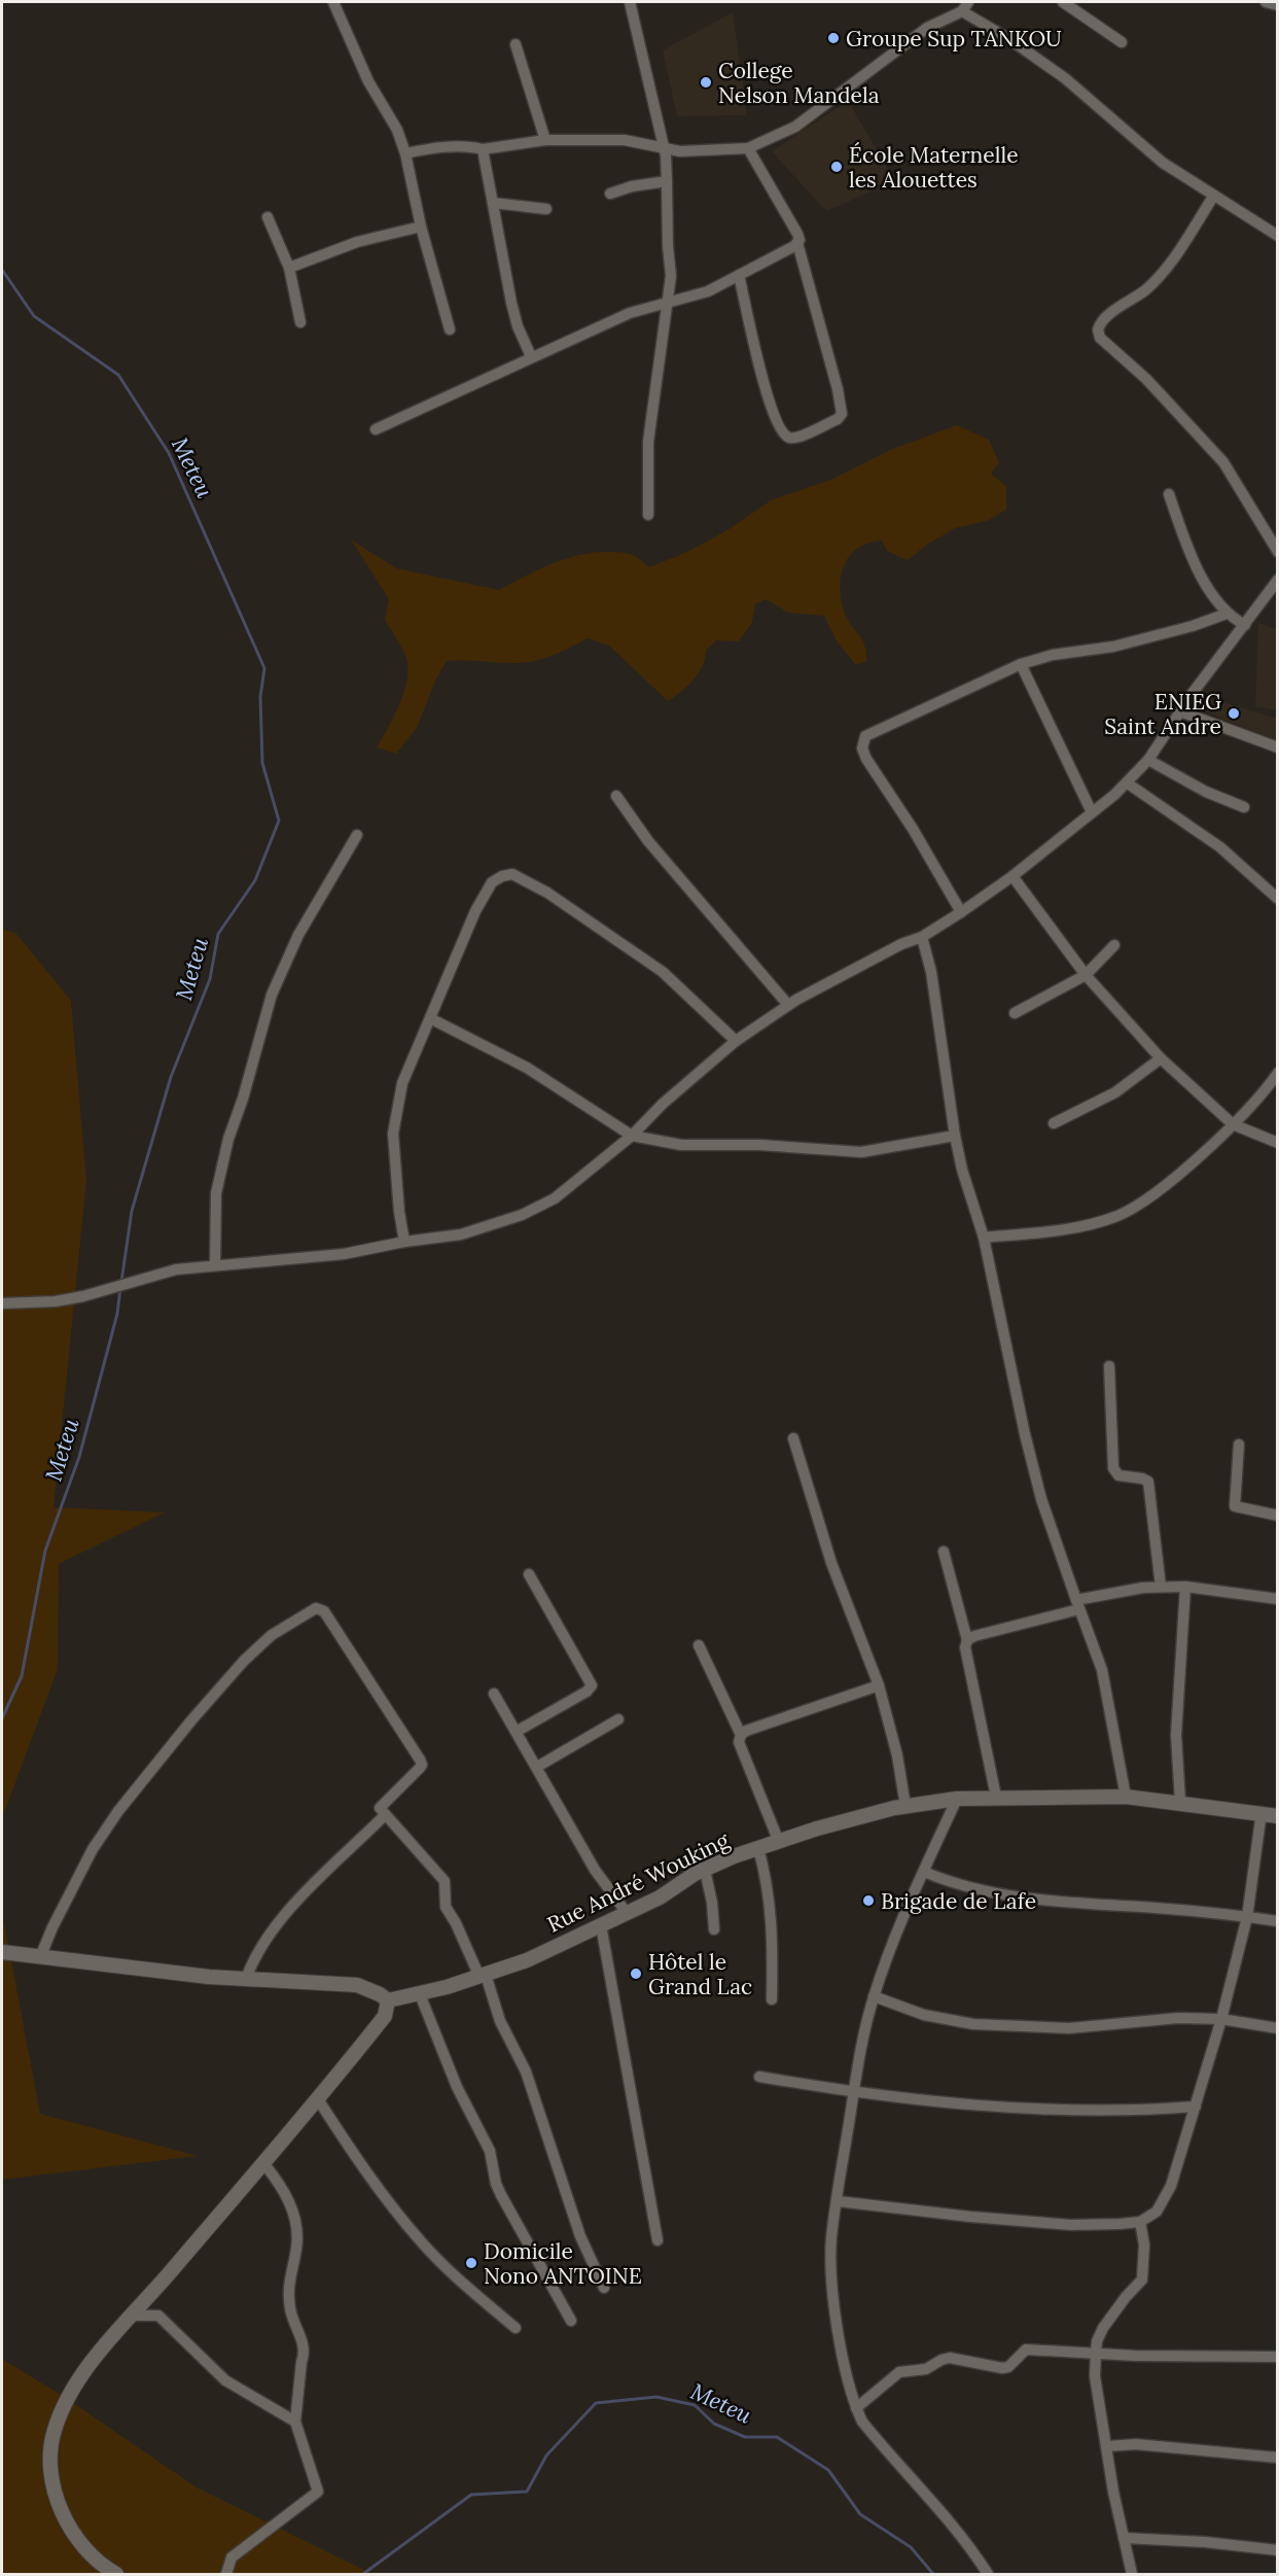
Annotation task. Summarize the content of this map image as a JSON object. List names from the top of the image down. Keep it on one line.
{"streets":{"street":["Rue André Wouking"]},"water":["Meteu"],"places":["Groupe Sup TANKOU","College Nelson Mandela","École Maternelle les Alouettes","ENIEG Saint Andre","Brigade de Lafe","Hôtel le Grand Lac","Domicile Nono ANTOINE"]}
